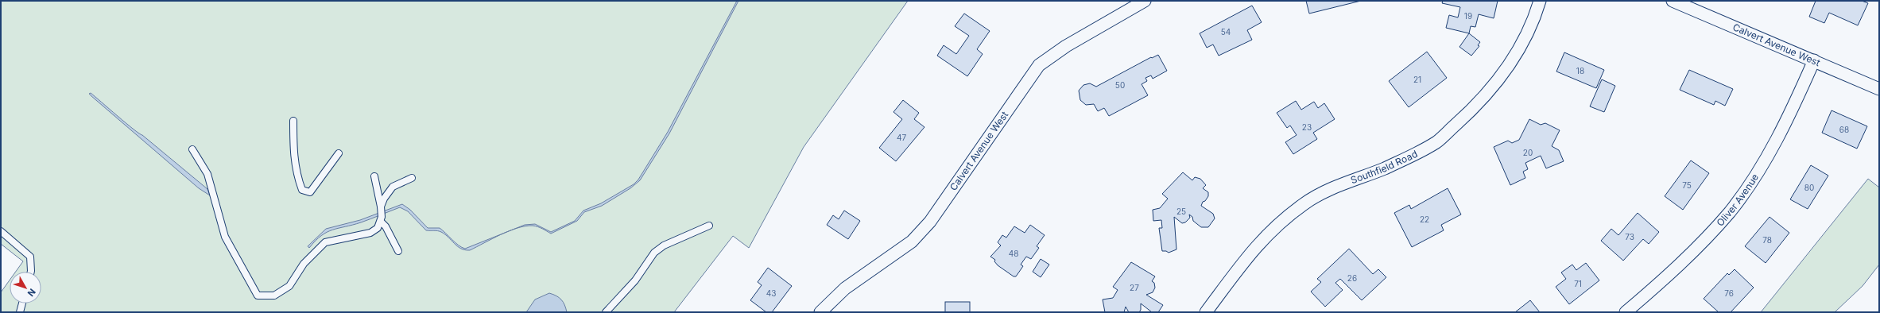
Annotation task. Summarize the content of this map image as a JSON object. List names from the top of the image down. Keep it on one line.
{"streets":{"street":["Calvert Avenue West","Southfield Road","Oliver Avenue"]},"crossings":[["Calvert Avenue West","Oliver Avenue"]],"house_numbers":["19","54","18","21","50","23","68","47","20","75","80","25","22","73","78","48","26","71","27","43","76"],"north":"bottom right"}
